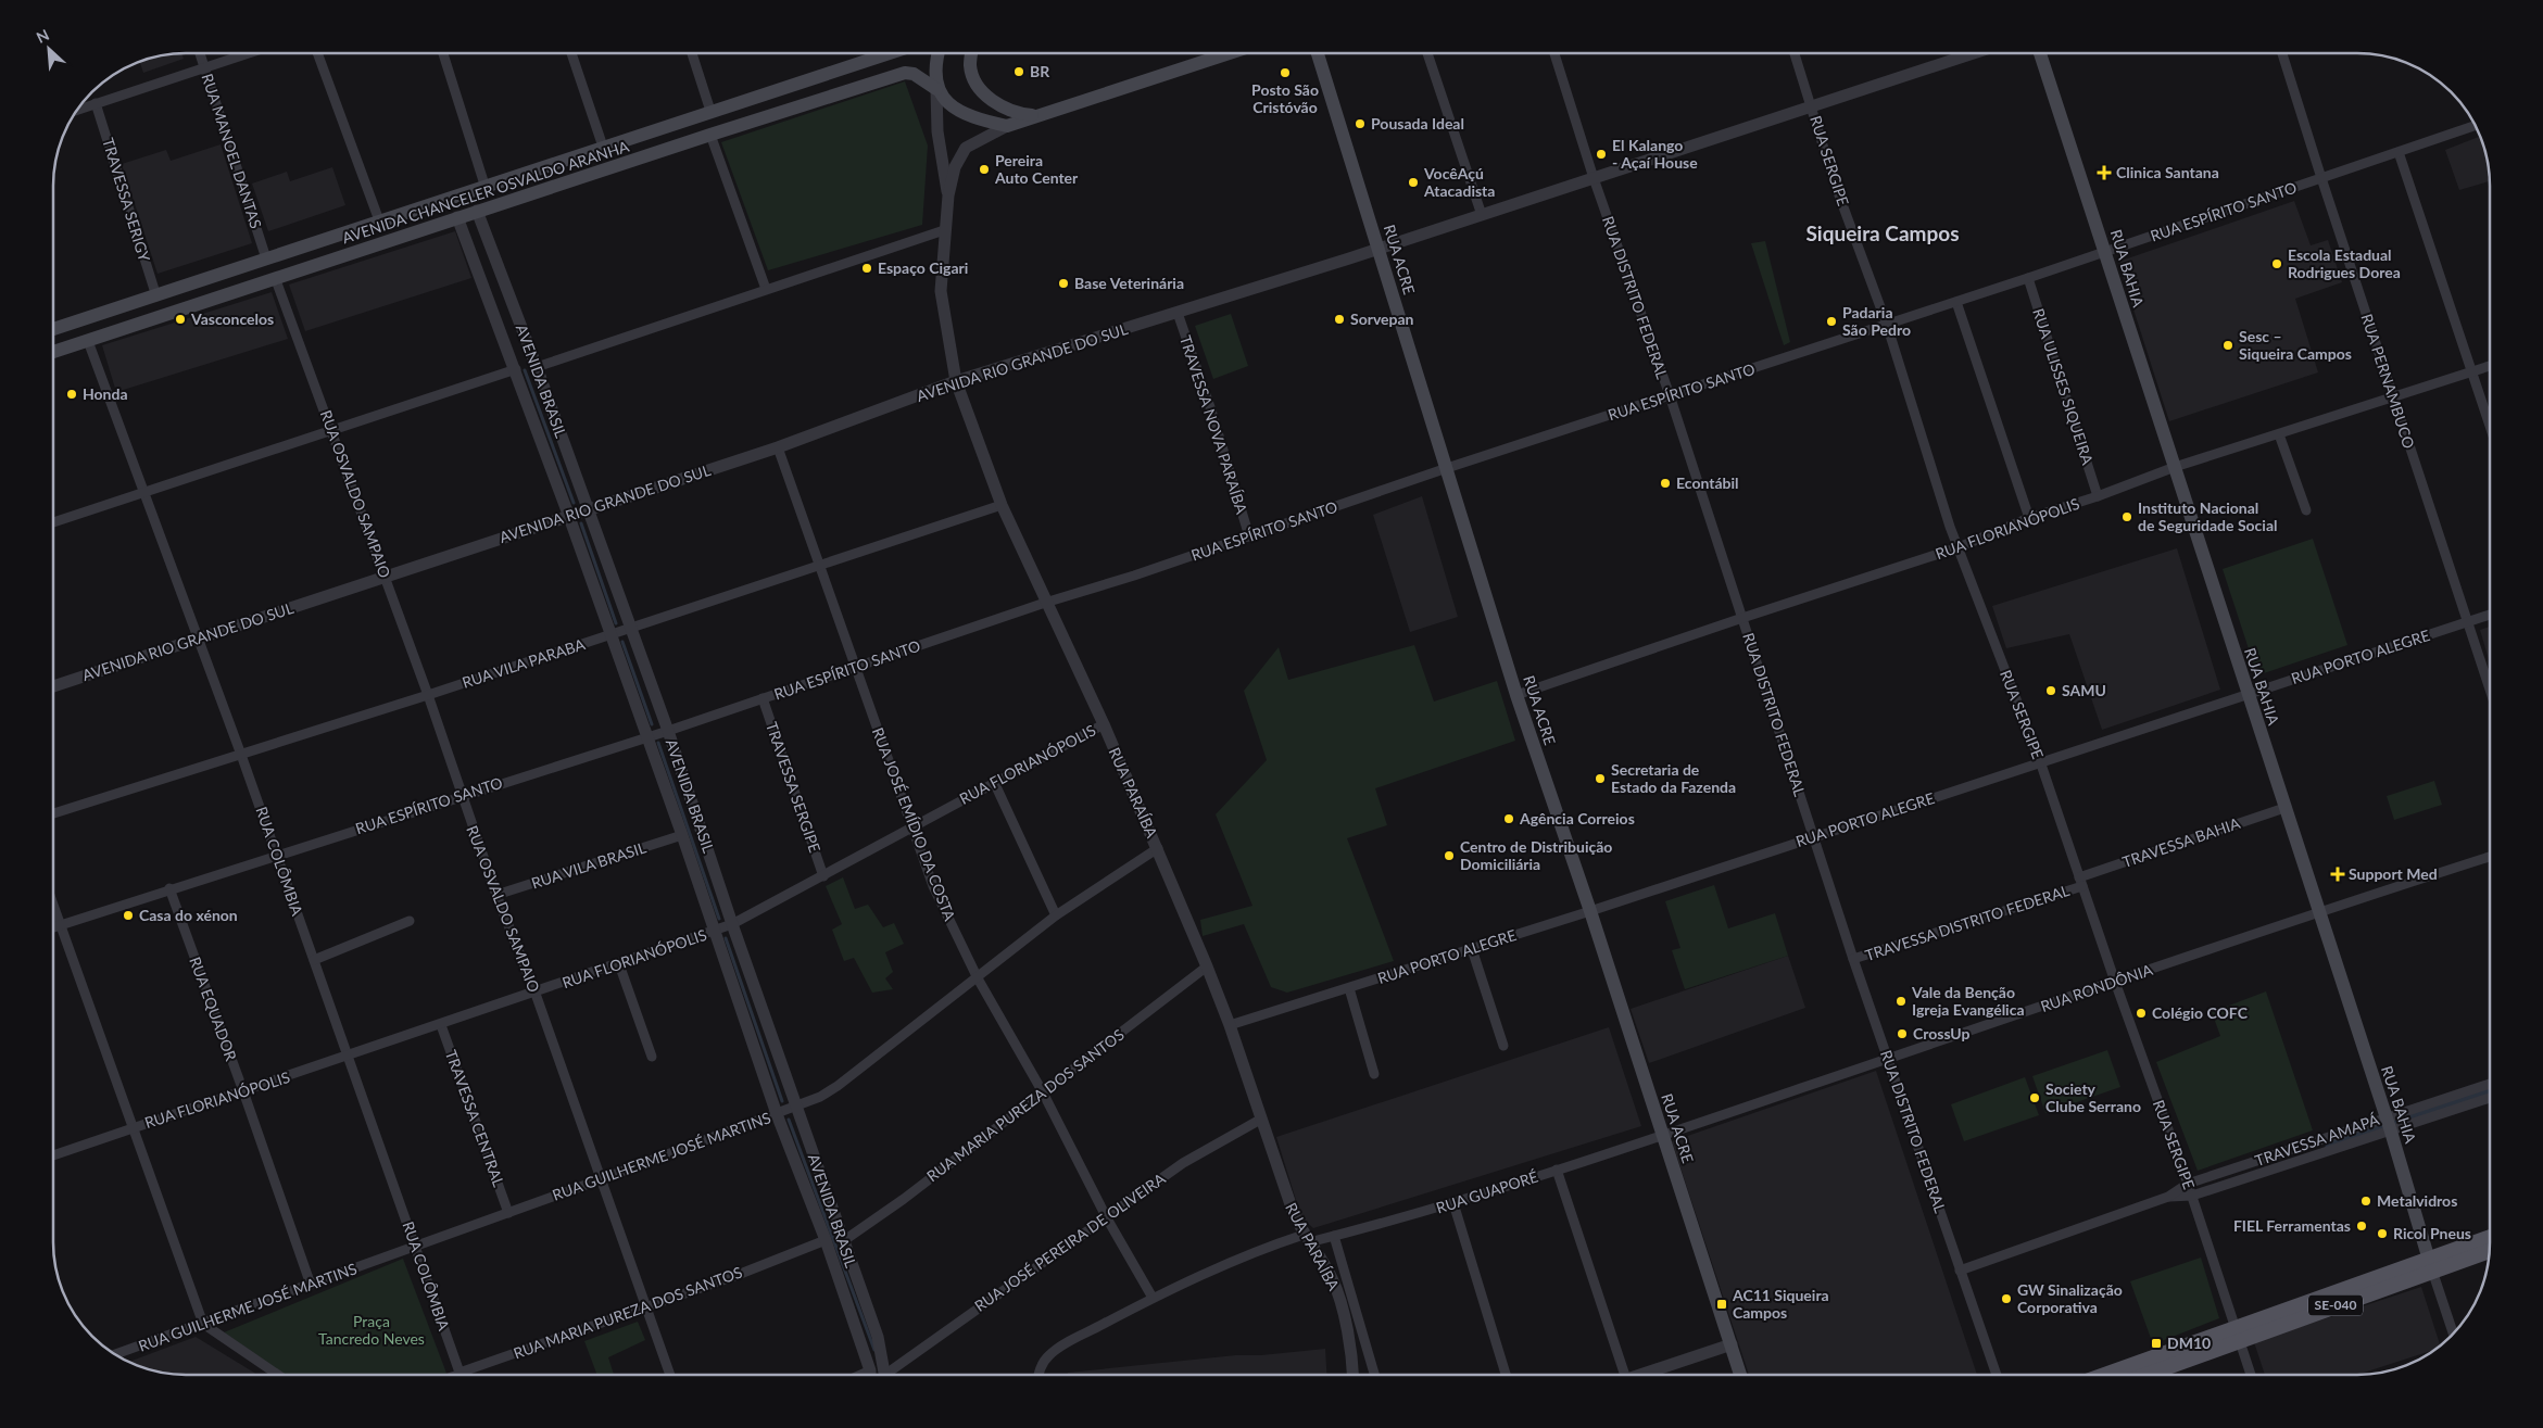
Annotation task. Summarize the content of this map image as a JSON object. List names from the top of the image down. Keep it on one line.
{"streets":{"main road":["AVENIDA CHANCELER OSVALDO ARANHA","RUA ACRE","RUA BAHIA","SE-040"],"street":["RUA MANOEL DANTAS","RUA SERGIPE","TRAVESSA SERIGY","RUA ESPÍRITO SANTO","RUA DISTRITO FEDERAL","AVENIDA RIO GRANDE DO SUL","AVENIDA BRASIL","RUA PERNAMBUCO","RUA ULISSES SIQUEIRA","TRAVESSA NOVA PARAÍBA","RUA OSVALDO SAMPAIO","RUA FLORIANÓPOLIS","RUA PORTO ALEGRE","RUA VILA PARABA","TRAVESSA SERGIPE","RUA PARAÍBA","RUA JOSÉ EMÍDIO DA COSTA","TRAVESSA BAHIA","RUA COLÔMBIA","RUA VILA BRASIL","TRAVESSA DISTRITO FEDERAL","RUA RONDÔNIA","RUA EQUADOR","RUA MARIA PUREZA DOS SANTOS","TRAVESSA CENTRAL","TRAVESSA AMAPÁ","RUA GUILHERME JOSÉ MARTINS","RUA GUAPORÉ","RUA JOSÉ PEREIRA DE OLIVEIRA"]},"crossings":[["RUA MANOEL DANTAS","AVENIDA CHANCELER OSVALDO ARANHA"],["RUA SERGIPE","RUA ESPÍRITO SANTO"],["RUA SERGIPE","AVENIDA RIO GRANDE DO SUL"],["RUA SERGIPE","RUA FLORIANÓPOLIS"],["RUA SERGIPE","RUA PORTO ALEGRE"],["RUA SERGIPE","TRAVESSA BAHIA"],["RUA SERGIPE","TRAVESSA DISTRITO FEDERAL"],["RUA SERGIPE","RUA RONDÔNIA"],["RUA SERGIPE","TRAVESSA AMAPÁ"],["RUA SERGIPE","SE-040"],["AVENIDA CHANCELER OSVALDO ARANHA","TRAVESSA SERIGY"],["AVENIDA CHANCELER OSVALDO ARANHA","AVENIDA BRASIL"],["AVENIDA CHANCELER OSVALDO ARANHA","RUA OSVALDO SAMPAIO"],["AVENIDA CHANCELER OSVALDO ARANHA","RUA COLÔMBIA"],["RUA ESPÍRITO SANTO","RUA ACRE"],["RUA ESPÍRITO SANTO","RUA BAHIA"],["RUA ESPÍRITO SANTO","RUA DISTRITO FEDERAL"],["RUA ESPÍRITO SANTO","AVENIDA BRASIL"],["RUA ESPÍRITO SANTO","RUA PERNAMBUCO"],["RUA ESPÍRITO SANTO","RUA ULISSES SIQUEIRA"],["RUA ESPÍRITO SANTO","TRAVESSA NOVA PARAÍBA"],["RUA ESPÍRITO SANTO","RUA OSVALDO SAMPAIO"],["RUA ESPÍRITO SANTO","TRAVESSA SERGIPE"],["RUA ESPÍRITO SANTO","RUA PARAÍBA"],["RUA ESPÍRITO SANTO","RUA JOSÉ EMÍDIO DA COSTA"],["RUA ESPÍRITO SANTO","RUA COLÔMBIA"],["RUA ESPÍRITO SANTO","RUA EQUADOR"],["RUA ACRE","AVENIDA RIO GRANDE DO SUL"],["RUA ACRE","RUA FLORIANÓPOLIS"],["RUA ACRE","RUA PORTO ALEGRE"],["RUA ACRE","RUA RONDÔNIA"],["RUA ACRE","RUA GUAPORÉ"],["RUA BAHIA","RUA FLORIANÓPOLIS"],["RUA BAHIA","RUA PORTO ALEGRE"],["RUA BAHIA","TRAVESSA BAHIA"],["RUA BAHIA","RUA RONDÔNIA"],["RUA BAHIA","TRAVESSA AMAPÁ"],["RUA BAHIA","SE-040"],["RUA DISTRITO FEDERAL","AVENIDA RIO GRANDE DO SUL"],["RUA DISTRITO FEDERAL","RUA FLORIANÓPOLIS"],["RUA DISTRITO FEDERAL","RUA PORTO ALEGRE"],["RUA DISTRITO FEDERAL","TRAVESSA DISTRITO FEDERAL"],["RUA DISTRITO FEDERAL","RUA RONDÔNIA"],["RUA DISTRITO FEDERAL","TRAVESSA AMAPÁ"],["AVENIDA RIO GRANDE DO SUL","AVENIDA BRASIL"],["AVENIDA RIO GRANDE DO SUL","TRAVESSA NOVA PARAÍBA"],["AVENIDA RIO GRANDE DO SUL","RUA OSVALDO SAMPAIO"],["AVENIDA RIO GRANDE DO SUL","RUA PARAÍBA"],["AVENIDA RIO GRANDE DO SUL","RUA JOSÉ EMÍDIO DA COSTA"],["AVENIDA RIO GRANDE DO SUL","RUA COLÔMBIA"],["AVENIDA BRASIL","RUA FLORIANÓPOLIS"],["AVENIDA BRASIL","RUA VILA PARABA"],["AVENIDA BRASIL","RUA VILA BRASIL"],["AVENIDA BRASIL","RUA MARIA PUREZA DOS SANTOS"],["AVENIDA BRASIL","RUA GUILHERME JOSÉ MARTINS"],["RUA PERNAMBUCO","RUA FLORIANÓPOLIS"],["RUA PERNAMBUCO","RUA PORTO ALEGRE"],["RUA ULISSES SIQUEIRA","RUA FLORIANÓPOLIS"],["RUA OSVALDO SAMPAIO","RUA FLORIANÓPOLIS"],["RUA OSVALDO SAMPAIO","RUA VILA PARABA"],["RUA OSVALDO SAMPAIO","RUA VILA BRASIL"],["RUA OSVALDO SAMPAIO","RUA MARIA PUREZA DOS SANTOS"],["RUA OSVALDO SAMPAIO","RUA GUILHERME JOSÉ MARTINS"],["RUA FLORIANÓPOLIS","TRAVESSA SERGIPE"],["RUA FLORIANÓPOLIS","RUA PARAÍBA"],["RUA FLORIANÓPOLIS","RUA JOSÉ EMÍDIO DA COSTA"],["RUA FLORIANÓPOLIS","RUA COLÔMBIA"],["RUA FLORIANÓPOLIS","RUA EQUADOR"],["RUA FLORIANÓPOLIS","TRAVESSA CENTRAL"],["RUA PORTO ALEGRE","RUA PARAÍBA"],["RUA VILA PARABA","RUA PARAÍBA"],["RUA VILA PARABA","RUA JOSÉ EMÍDIO DA COSTA"],["RUA VILA PARABA","RUA COLÔMBIA"],["RUA PARAÍBA","RUA MARIA PUREZA DOS SANTOS"],["RUA PARAÍBA","RUA GUILHERME JOSÉ MARTINS"],["RUA PARAÍBA","RUA GUAPORÉ"],["RUA PARAÍBA","RUA JOSÉ PEREIRA DE OLIVEIRA"],["RUA JOSÉ EMÍDIO DA COSTA","RUA MARIA PUREZA DOS SANTOS"],["RUA JOSÉ EMÍDIO DA COSTA","RUA GUILHERME JOSÉ MARTINS"],["RUA JOSÉ EMÍDIO DA COSTA","RUA GUAPORÉ"],["RUA JOSÉ EMÍDIO DA COSTA","RUA JOSÉ PEREIRA DE OLIVEIRA"],["TRAVESSA BAHIA","TRAVESSA DISTRITO FEDERAL"],["RUA COLÔMBIA","RUA MARIA PUREZA DOS SANTOS"],["RUA COLÔMBIA","RUA GUILHERME JOSÉ MARTINS"],["RUA RONDÔNIA","RUA GUAPORÉ"],["RUA EQUADOR","RUA GUILHERME JOSÉ MARTINS"],["TRAVESSA CENTRAL","RUA GUILHERME JOSÉ MARTINS"]],"districts":["Siqueira Campos"],"parks":["Praça Tancredo Neves"],"places":{"other":["BR","Posto São Cristóvão","Pousada Ideal","El Kalango - Açaí House","Pereira Auto Center","VocêAçú Atacadista","Escola Estadual Rodrigues Dorea","Espaço Cigari","Base Veterinária","Vasconcelos","Sorvepan","Padaria São Pedro","Sesc – Siqueira Campos","Honda","Econtábil","Instituto Nacional de Seguridade Social","SAMU","Secretaria de Estado da Fazenda","Agência Correios","Centro de Distribuição Domiciliária","Casa do xénon","Vale da Benção Igreja Evangélica","Colégio COFC","CrossUp","Society Clube Serrano","Metalvidros","FIEL Ferramentas","Ricol Pneus","GW Sinalização Corporativa"],"health":["Clinica Santana","Support Med"],"transit":["AC11 Siqueira Campos","DM10"]},"north":"top left"}
